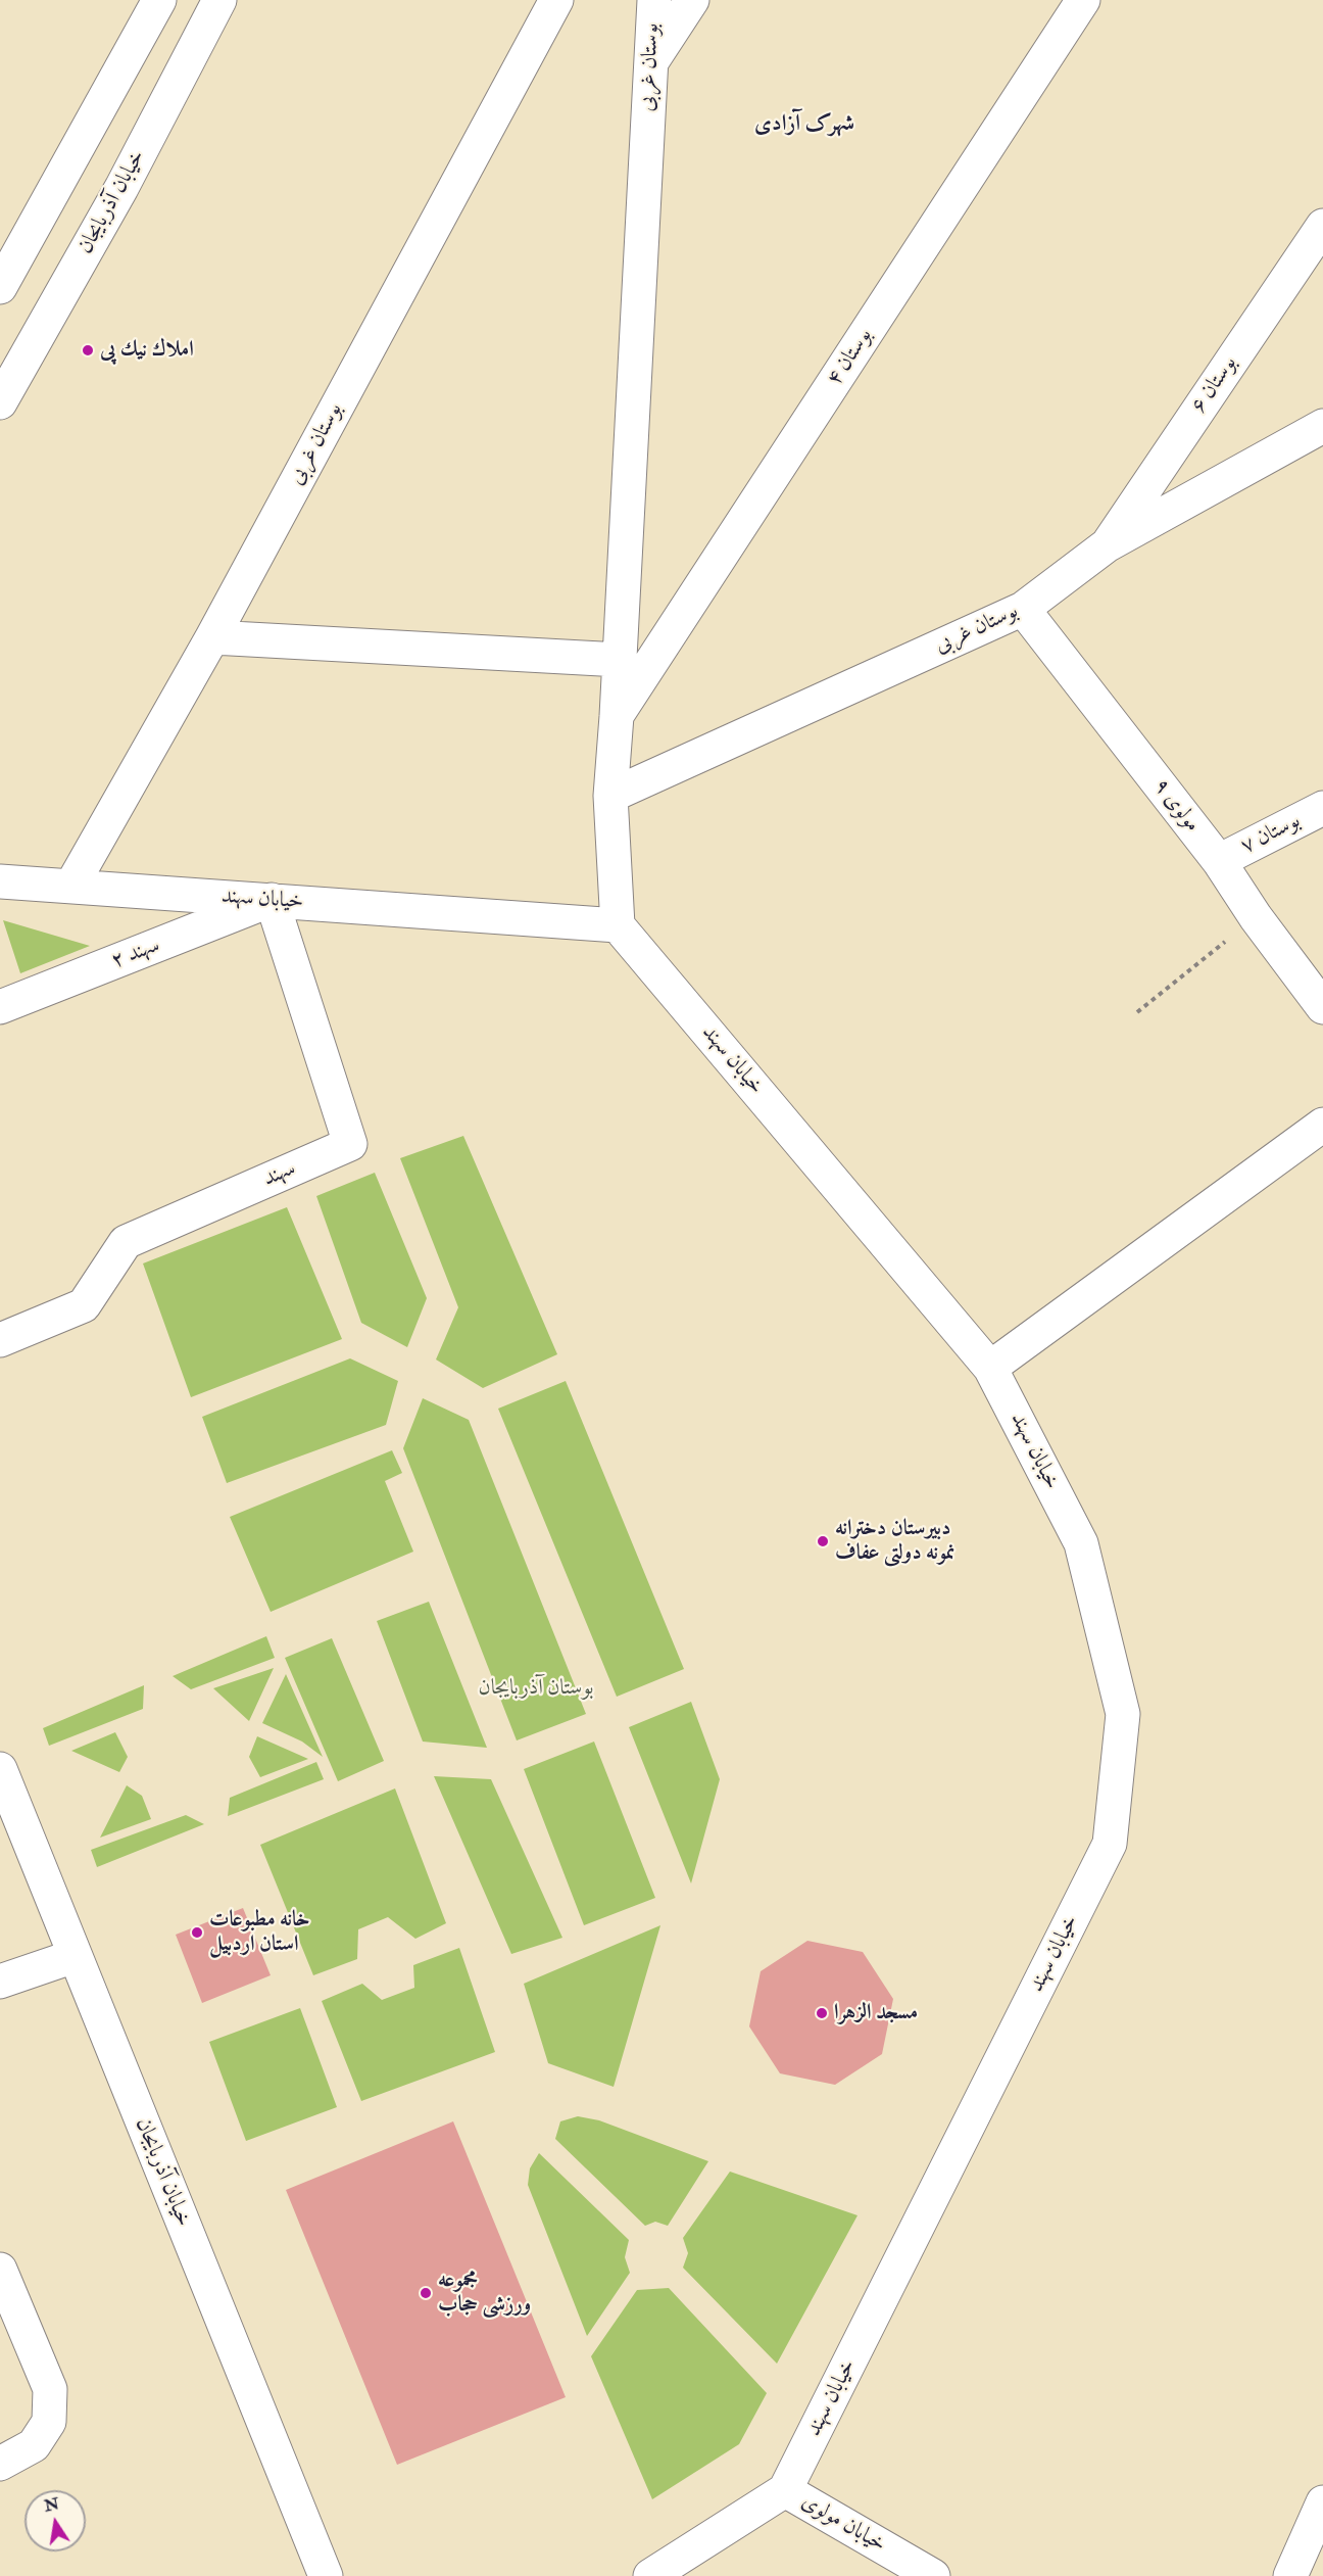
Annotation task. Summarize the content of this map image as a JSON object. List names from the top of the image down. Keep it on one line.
{"streets":{"street":["بوستان غربی","خیابان آذربایجان","بوستان ۴","بوستان ۶","مولوی ۹","بوستان ۷","خیابان سهند","سهند ۲","سهند","خیابان مولوی"]},"crossings":[["بوستان غربی","بوستان ۴"],["بوستان غربی","بوستان ۶"],["بوستان غربی","مولوی ۹"],["بوستان غربی","خیابان سهند"],["مولوی ۹","بوستان ۷"],["خیابان سهند","سهند ۲"],["خیابان سهند","سهند"],["خیابان سهند","خیابان مولوی"],["سهند ۲","سهند"]],"districts":["شهرک آزادی"],"parks":["بوستان آذربایجان"],"places":["املاك نيك پى","دبیرستان دخترانه نمونه دولتی عفاف","خانه مطبوعات استان اردبیل","مسجد الزهرا","مجموعه ورزشی حجاب"],"north":"top"}
